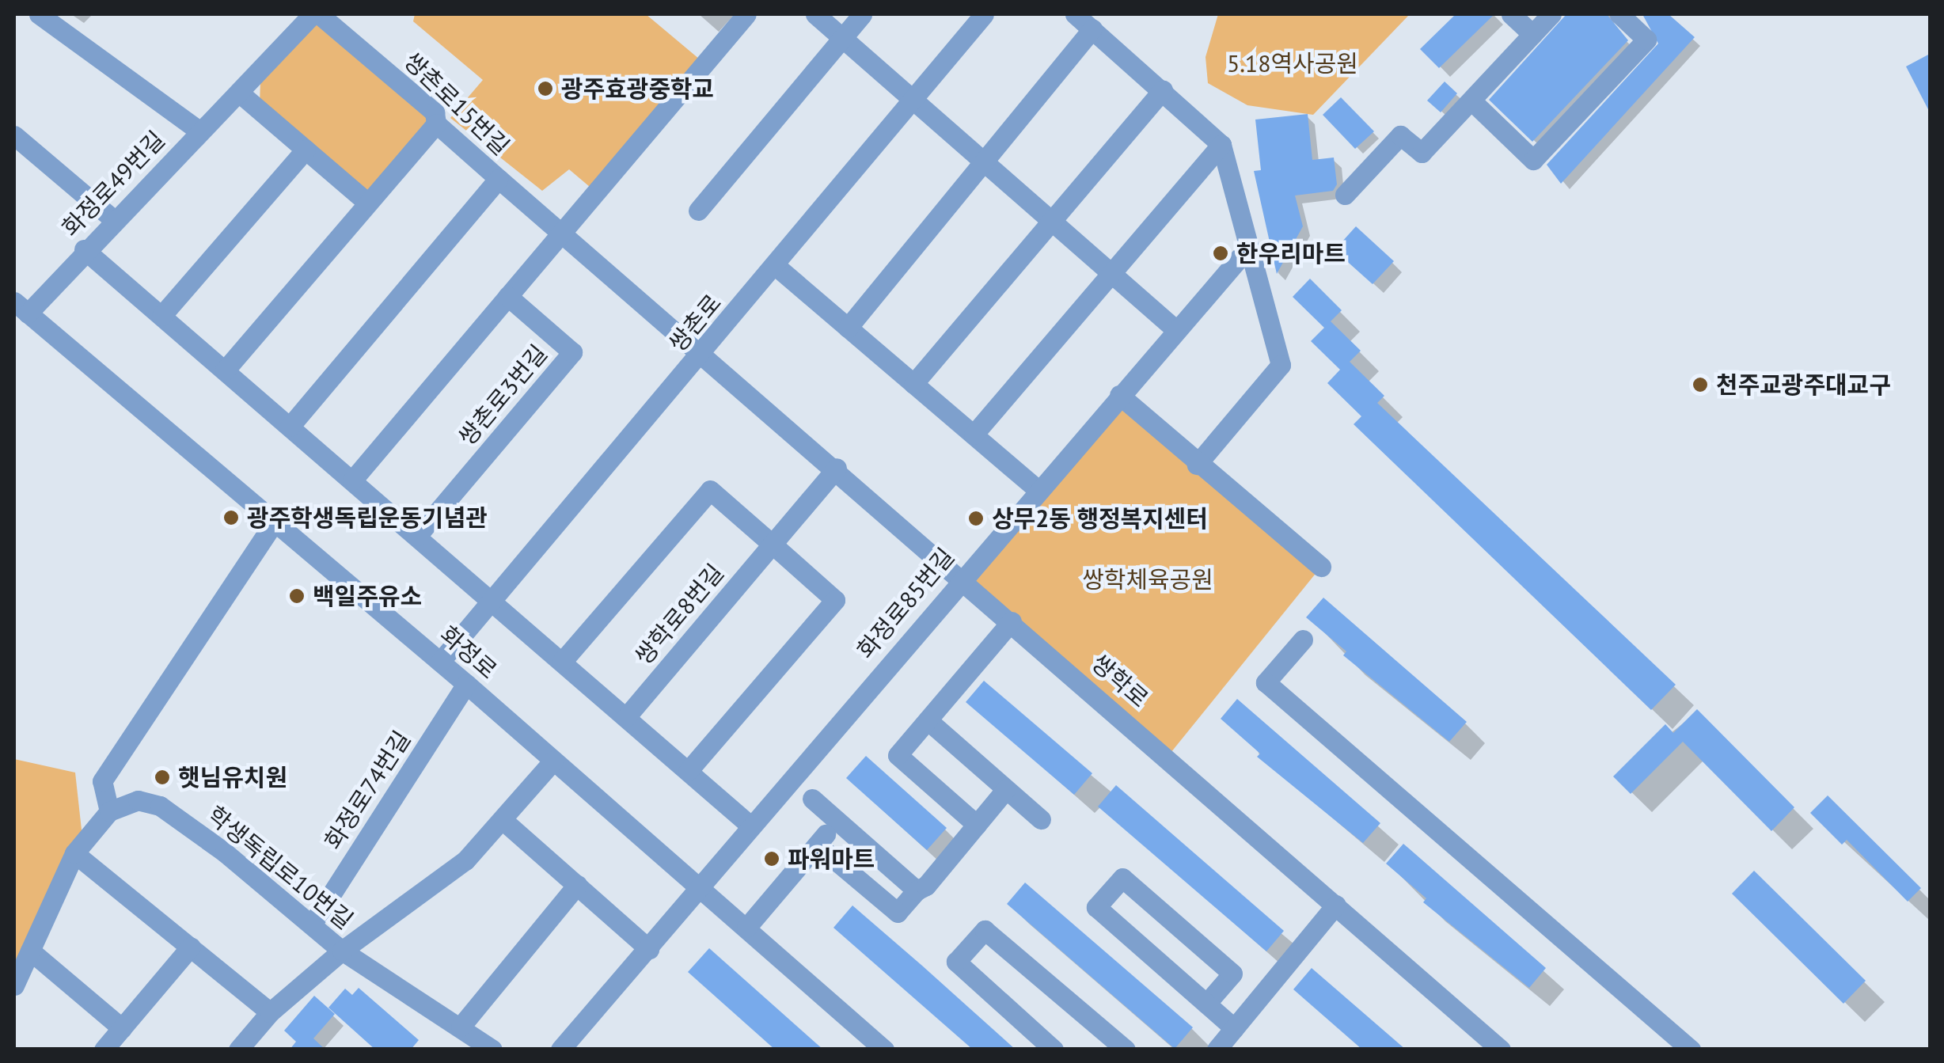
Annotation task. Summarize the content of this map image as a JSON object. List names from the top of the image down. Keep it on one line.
{"streets":{"street":["쌍촌로15번길","화정로49번길","쌍촌로","쌍촌로3번길","화정로85번길","쌍학로8번길","화정로","쌍학로","화정로74번길","학생독립로10번길"]},"crossings":[["쌍촌로15번길","쌍촌로"],["쌍촌로15번길","쌍학로"],["화정로49번길","화정로"],["쌍촌로","화정로"],["쌍촌로","쌍학로"],["화정로85번길","화정로"],["화정로85번길","쌍학로"],["쌍학로8번길","쌍학로"],["화정로","화정로74번길"],["화정로74번길","학생독립로10번길"]],"parks":["5.18역사공원","쌍학체육공원"],"places":["광주효광중학교","한우리마트","천주교광주대교구","광주학생독립운동기념관","상무2동 행정복지센터","백일주유소","햇님유치원","파워마트"]}
